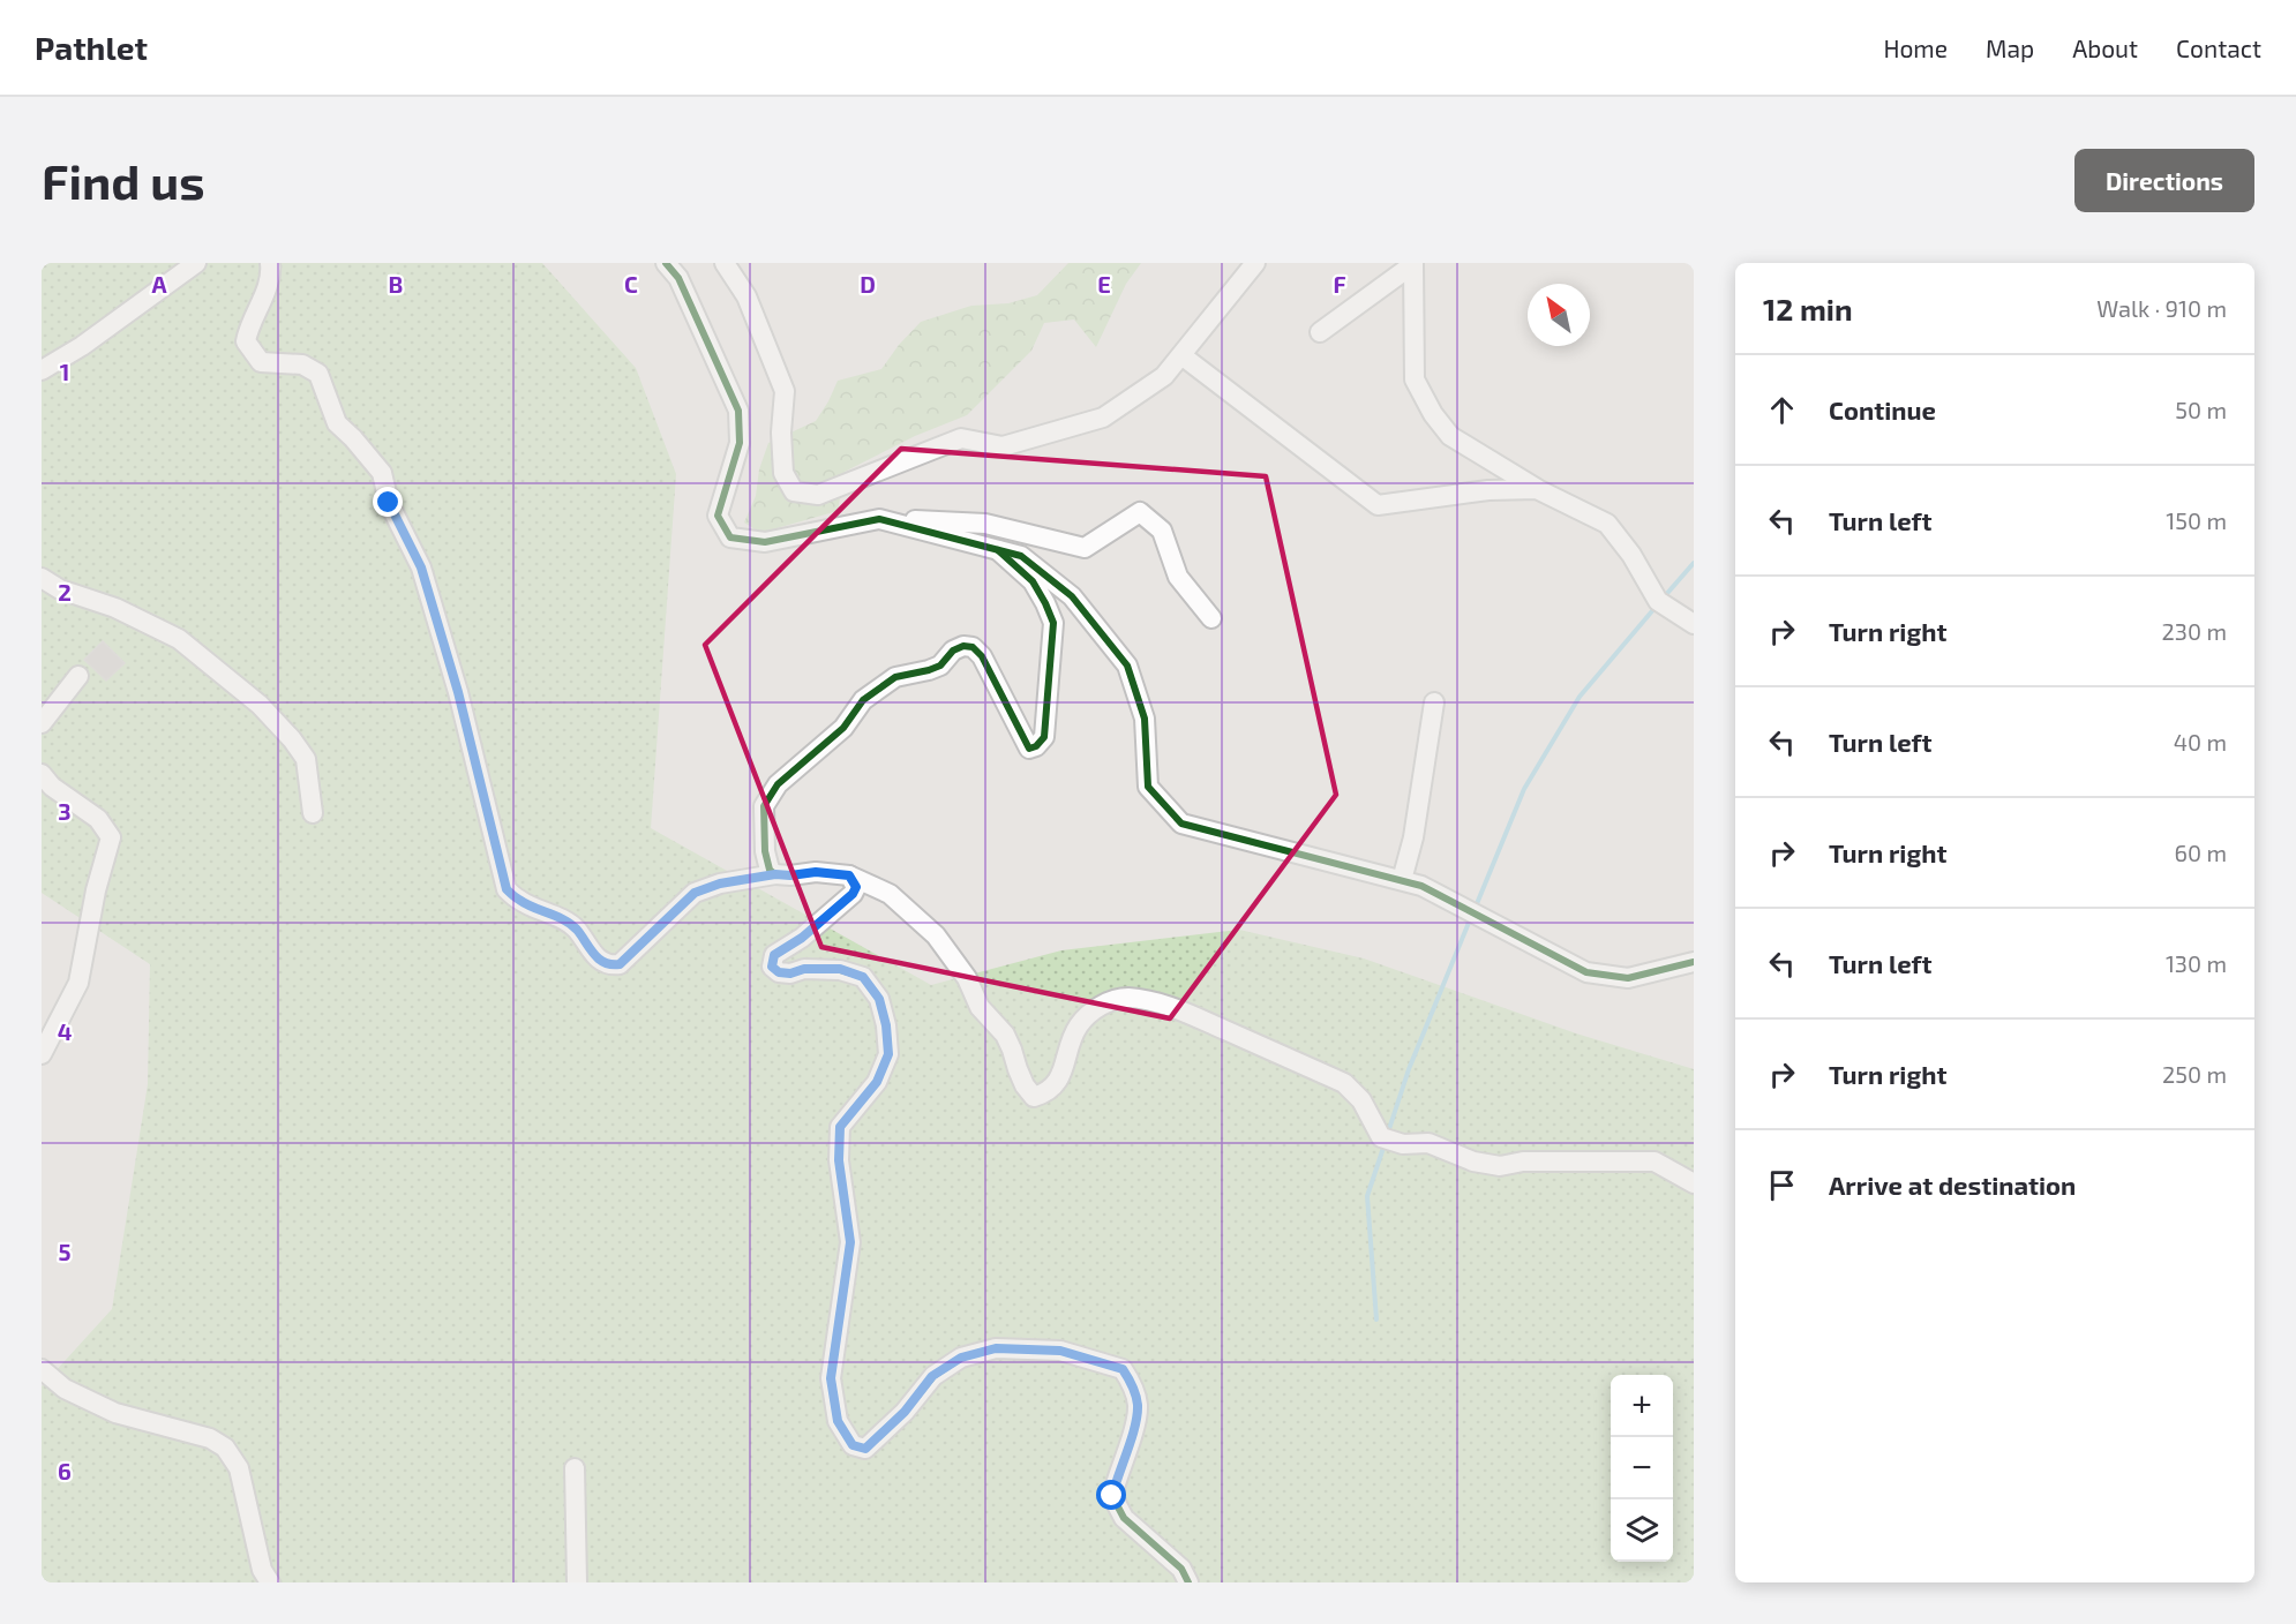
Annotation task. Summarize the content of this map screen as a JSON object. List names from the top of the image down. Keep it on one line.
{"north":"top left","page":{"header":"Pathlet","nav":["Home","Map","About","Contact"],"buttons":"Directions","title":"Find us","heading":["12 min","Walk · 910 m"],"list":[["Continue","50 m"],["Turn left","150 m"],["Turn right","230 m"],["Turn left","40 m"],["Turn right","60 m"],["Turn left","130 m"],["Turn right","250 m"],"Arrive at destination"],"map_buttons":["+","−"]},"grid":{"columns":["A","B","C","D","E","F"],"rows":["1","2","3","4","5","6"]}}
